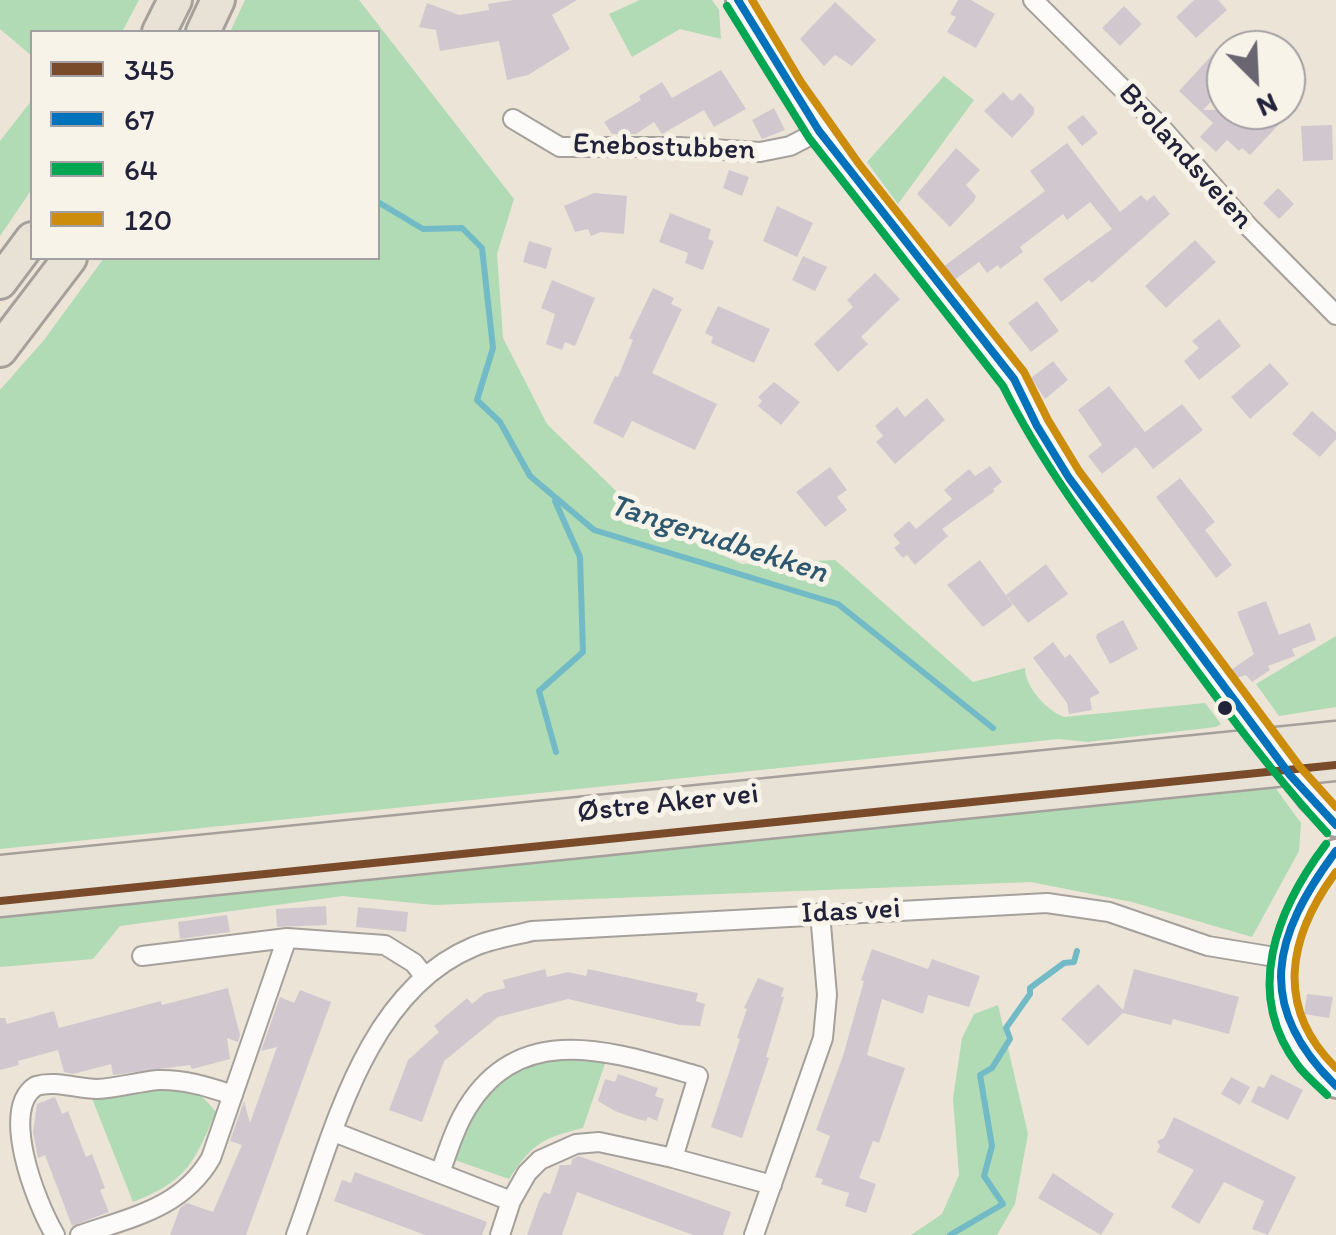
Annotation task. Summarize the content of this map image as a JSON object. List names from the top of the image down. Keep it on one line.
{"streets":{"highway":["Østre Aker vei"],"street":["Enebostubben","Brolandsveien","Idas vei"]},"water":["Tangerudbekken"],"lines":["transit line 67","transit line 120","transit line 64","transit line 345"],"legend":["345","67","64","120"],"north":"bottom right"}
